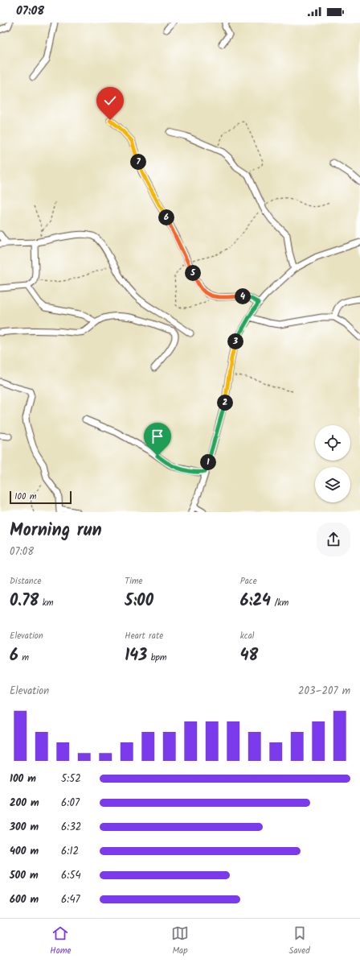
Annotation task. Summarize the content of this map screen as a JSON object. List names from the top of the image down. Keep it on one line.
{"scale_bar":"100 m","page":{"status":"07:08","pins":["7","6","5","4","3","2","1"],"scale":"100 m","heading":["Morning run","07:08"],"stats":[["Distance","0.78 km"],["Time","5:00"],["Pace","6:24 /km"],["Elevation","6 m"],["Heart rate","143 bpm"],["kcal","48"]],"chart":["Elevation","203–207 m"],"list":[{"name":"100 m","note":"5:52"},{"name":"200 m","note":"6:07"},{"name":"300 m","note":"6:32"},{"name":"400 m","note":"6:12"},{"name":"500 m","note":"6:54"},{"name":"600 m","note":"6:47"}],"tabs":["Home","Map","Saved"]}}
